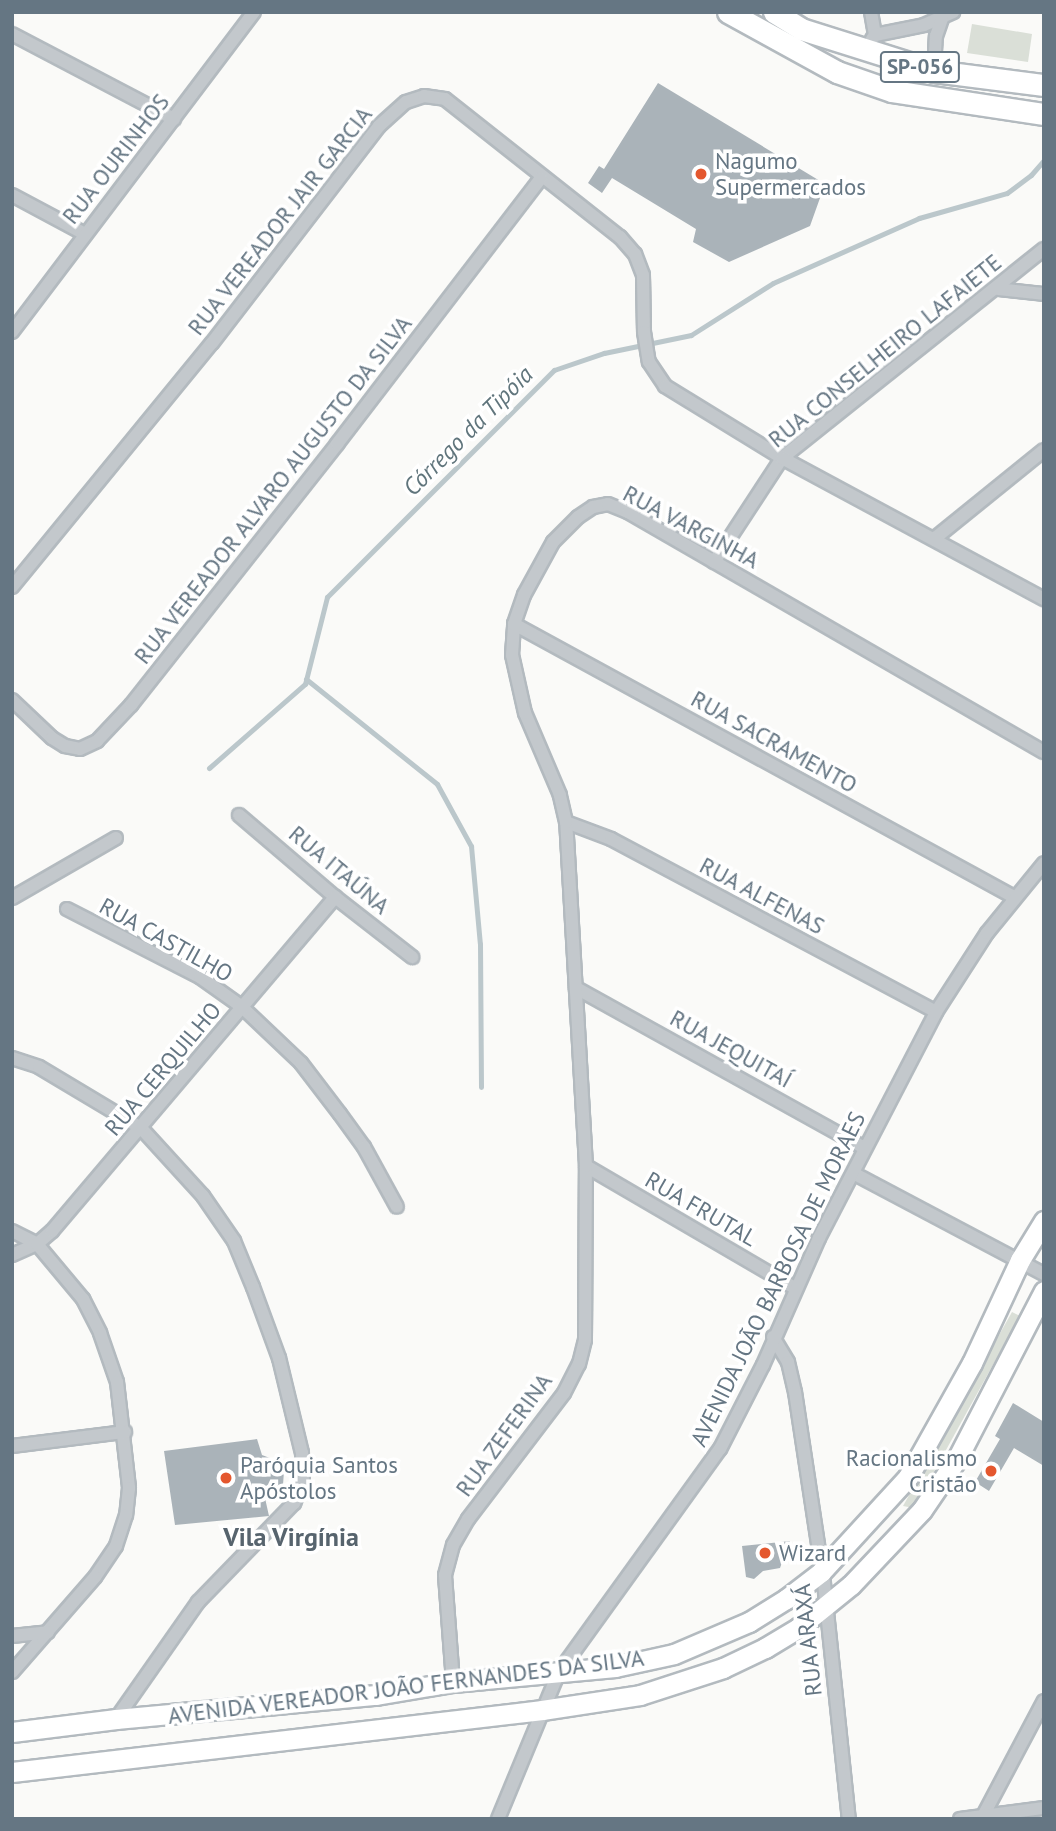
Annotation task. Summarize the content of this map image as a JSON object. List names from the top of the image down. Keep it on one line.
{"streets":{"main road":["SP-056","AVENIDA VEREADOR JOÃO FERNANDES DA SILVA"],"street":["RUA OURINHOS","RUA VEREADOR JAIR GARCIA","RUA CONSELHEIRO LAFAIETE","RUA VEREADOR ALVARO AUGUSTO DA SILVA","RUA VARGINHA","RUA SACRAMENTO","RUA ITAÚNA","RUA ALFENAS","RUA CASTILHO","RUA JEQUITAÍ","RUA CERQUILHO","RUA FRUTAL","AVENIDA JOÃO BARBOSA DE MORAES","RUA ZEFERINA","RUA ARAXÁ"]},"crossings":[["RUA VEREADOR JAIR GARCIA","RUA CONSELHEIRO LAFAIETE"],["RUA VEREADOR JAIR GARCIA","RUA VEREADOR ALVARO AUGUSTO DA SILVA"],["RUA CONSELHEIRO LAFAIETE","RUA VARGINHA"],["RUA VARGINHA","RUA SACRAMENTO"],["RUA VARGINHA","RUA ALFENAS"],["RUA VARGINHA","RUA JEQUITAÍ"],["RUA VARGINHA","RUA FRUTAL"],["RUA VARGINHA","RUA ZEFERINA"],["RUA SACRAMENTO","AVENIDA JOÃO BARBOSA DE MORAES"],["RUA ITAÚNA","RUA CERQUILHO"],["RUA ALFENAS","AVENIDA JOÃO BARBOSA DE MORAES"],["RUA CASTILHO","RUA CERQUILHO"],["RUA JEQUITAÍ","AVENIDA JOÃO BARBOSA DE MORAES"],["RUA FRUTAL","AVENIDA JOÃO BARBOSA DE MORAES"],["RUA FRUTAL","RUA ZEFERINA"],["AVENIDA JOÃO BARBOSA DE MORAES","RUA ARAXÁ"],["AVENIDA JOÃO BARBOSA DE MORAES","AVENIDA VEREADOR JOÃO FERNANDES DA SILVA"],["RUA ZEFERINA","AVENIDA VEREADOR JOÃO FERNANDES DA SILVA"],["RUA ARAXÁ","AVENIDA VEREADOR JOÃO FERNANDES DA SILVA"]],"districts":["Vila Virgínia"],"water":["Córrego da Tipóia"],"places":["Nagumo Supermercados","Racionalismo Cristão","Paróquia Santos Apóstolos","Wizard"]}
